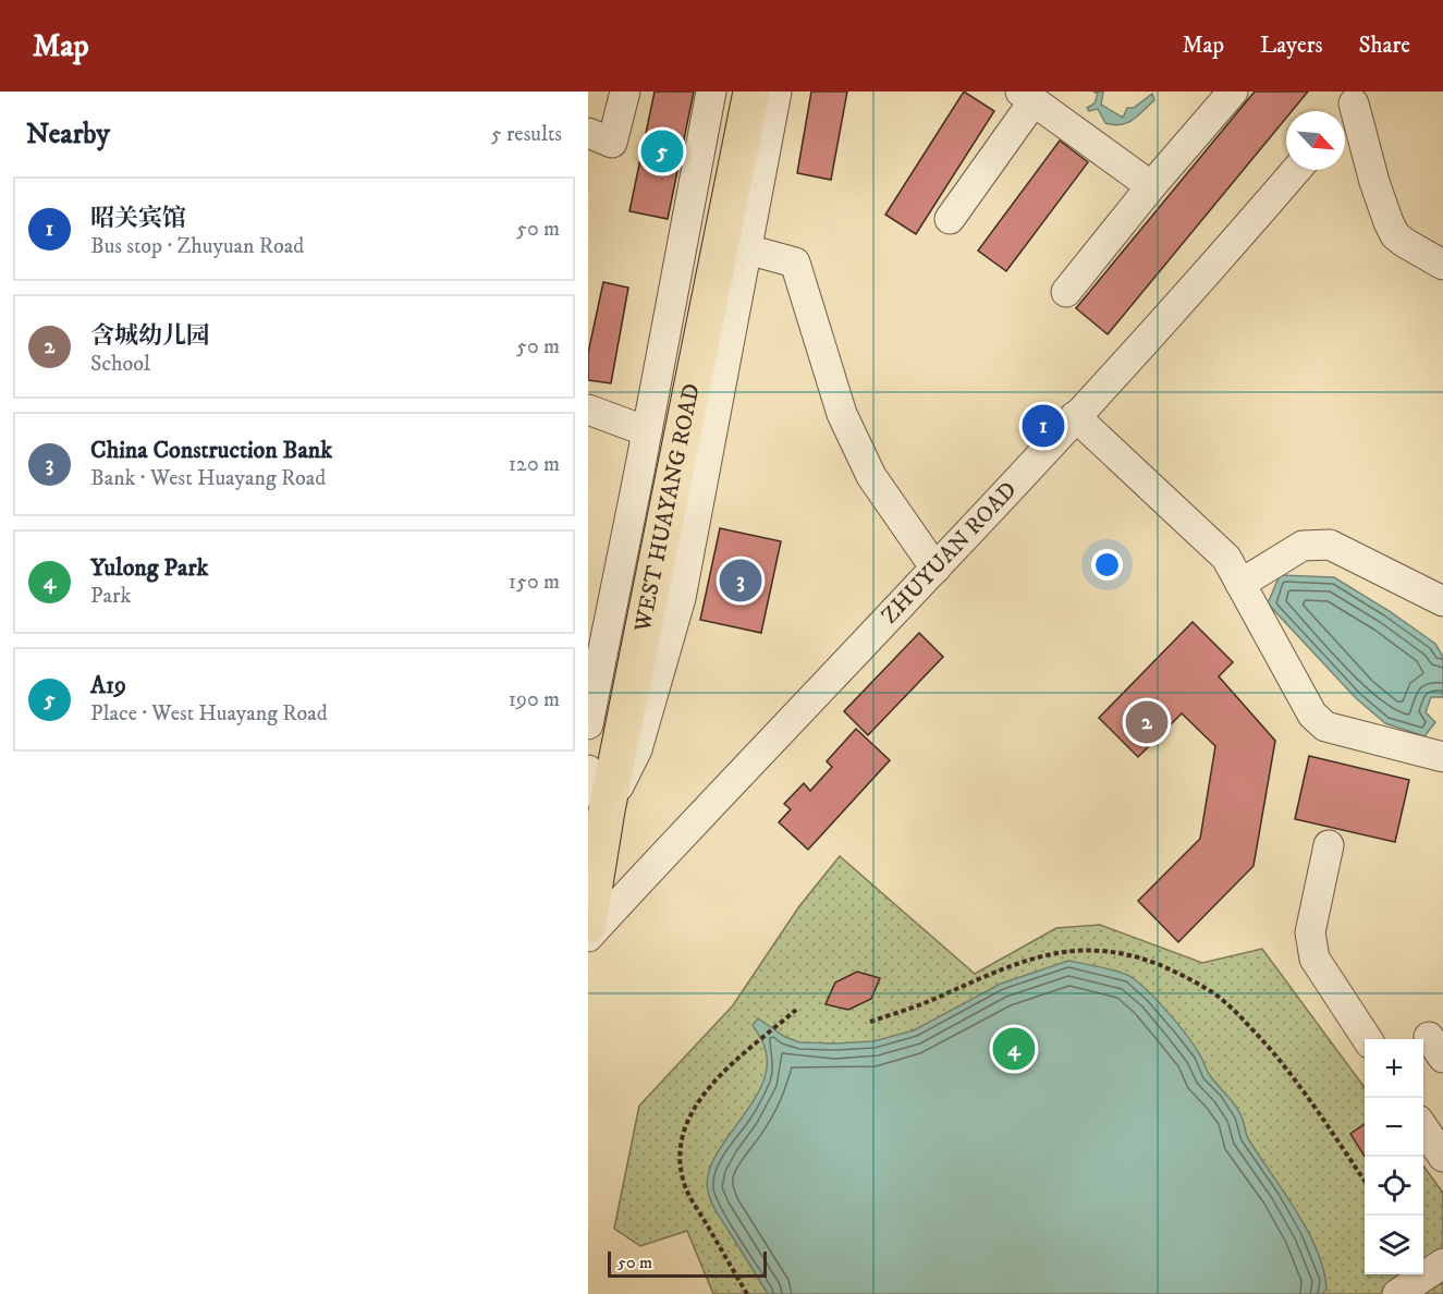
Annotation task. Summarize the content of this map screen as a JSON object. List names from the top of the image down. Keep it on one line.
{"streets":{"main road":["WEST HUAYANG ROAD"],"street":["ZHUYUAN ROAD"]},"scale_bar":"50 m","north":"bottom right","page":{"header":"Map","nav":["Map","Layers","Share"],"heading":["Nearby","5 results"],"pins":["5","1","3","2","4"],"list":[{"mark":"1","name":"昭关宾馆","note":"Bus stop · Zhuyuan Road","value":"50 m"},{"mark":"2","name":"含城幼儿园","note":"School","value":"50 m"},{"mark":"3","name":"China Construction Bank","note":"Bank · West Huayang Road","value":"120 m"},{"mark":"4","name":"Yulong Park","note":"Park","value":"150 m"},{"mark":"5","name":"A19","note":"Place · West Huayang Road","value":"190 m"}],"map_buttons":["+","−"],"scale":"50 m"}}
